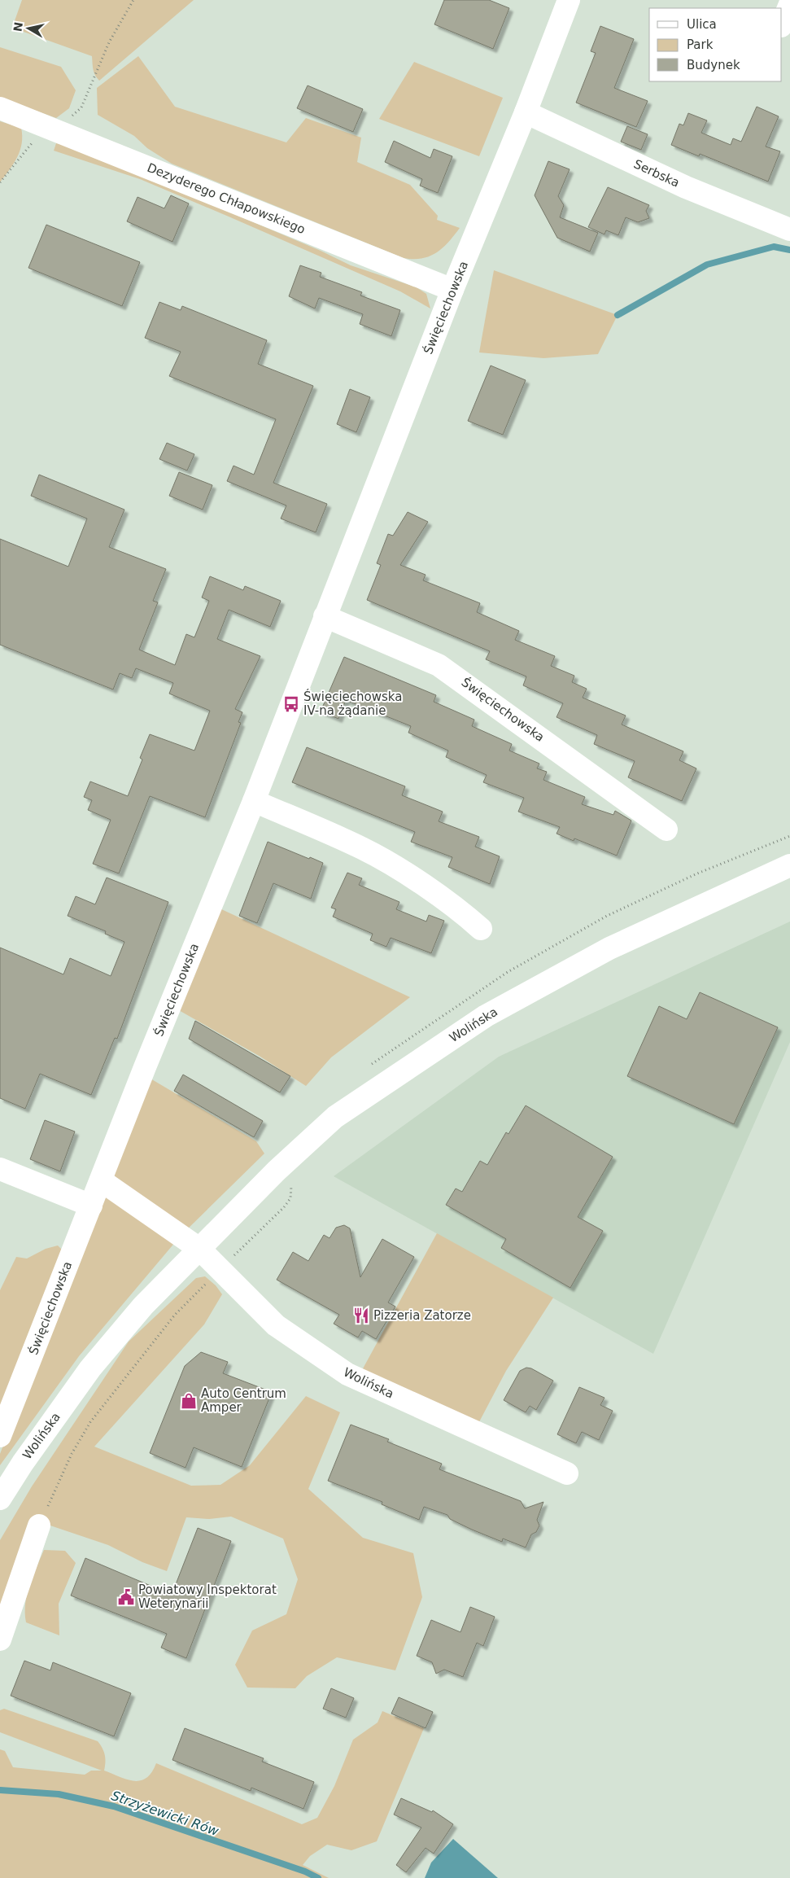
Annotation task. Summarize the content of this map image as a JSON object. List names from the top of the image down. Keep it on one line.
{"streets":{"street":["Serbska","Dezyderego Chłapowskiego","Święciechowska","Wolińska"]},"crossings":[["Serbska","Święciechowska"],["Dezyderego Chłapowskiego","Święciechowska"]],"water":["Strzyżewicki Rów"],"places":{"bus stop":["Święciechowska IV-na żądanie"],"restaurant":["Pizzeria Zatorze"],"shop":["Auto Centrum Amper"],"public building":["Powiatowy Inspektorat Weterynarii"]},"legend":["Ulica","Park","Budynek"],"north":"left"}
